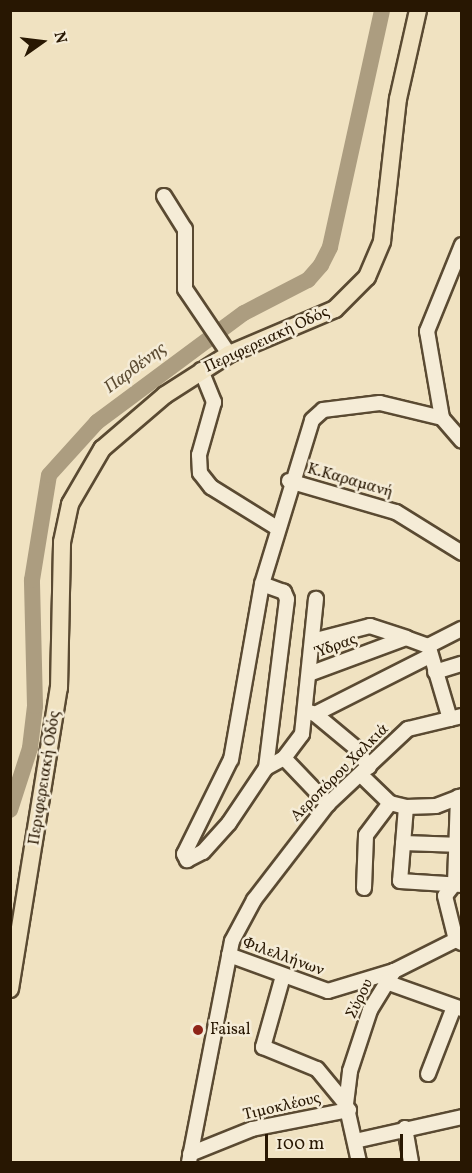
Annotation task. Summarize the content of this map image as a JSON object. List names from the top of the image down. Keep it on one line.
{"streets":{"main road":["Περιφερειακή Οδός"],"street":["Κ.Καραμανή","Ύδρας","Αεροπόρου Χαλκιά","Φιλελλήνων","Σύρου","Τιμοκλέους"]},"crossings":[["Κ.Καραμανή","Ύδρας"],["Αεροπόρου Χαλκιά","Φιλελλήνων"],["Αεροπόρου Χαλκιά","Τιμοκλέους"],["Φιλελλήνων","Σύρου"],["Σύρου","Τιμοκλέους"]],"water":["Παρθένης"],"places":["Faisal"],"scale_bar":"100 m","north":"right"}
